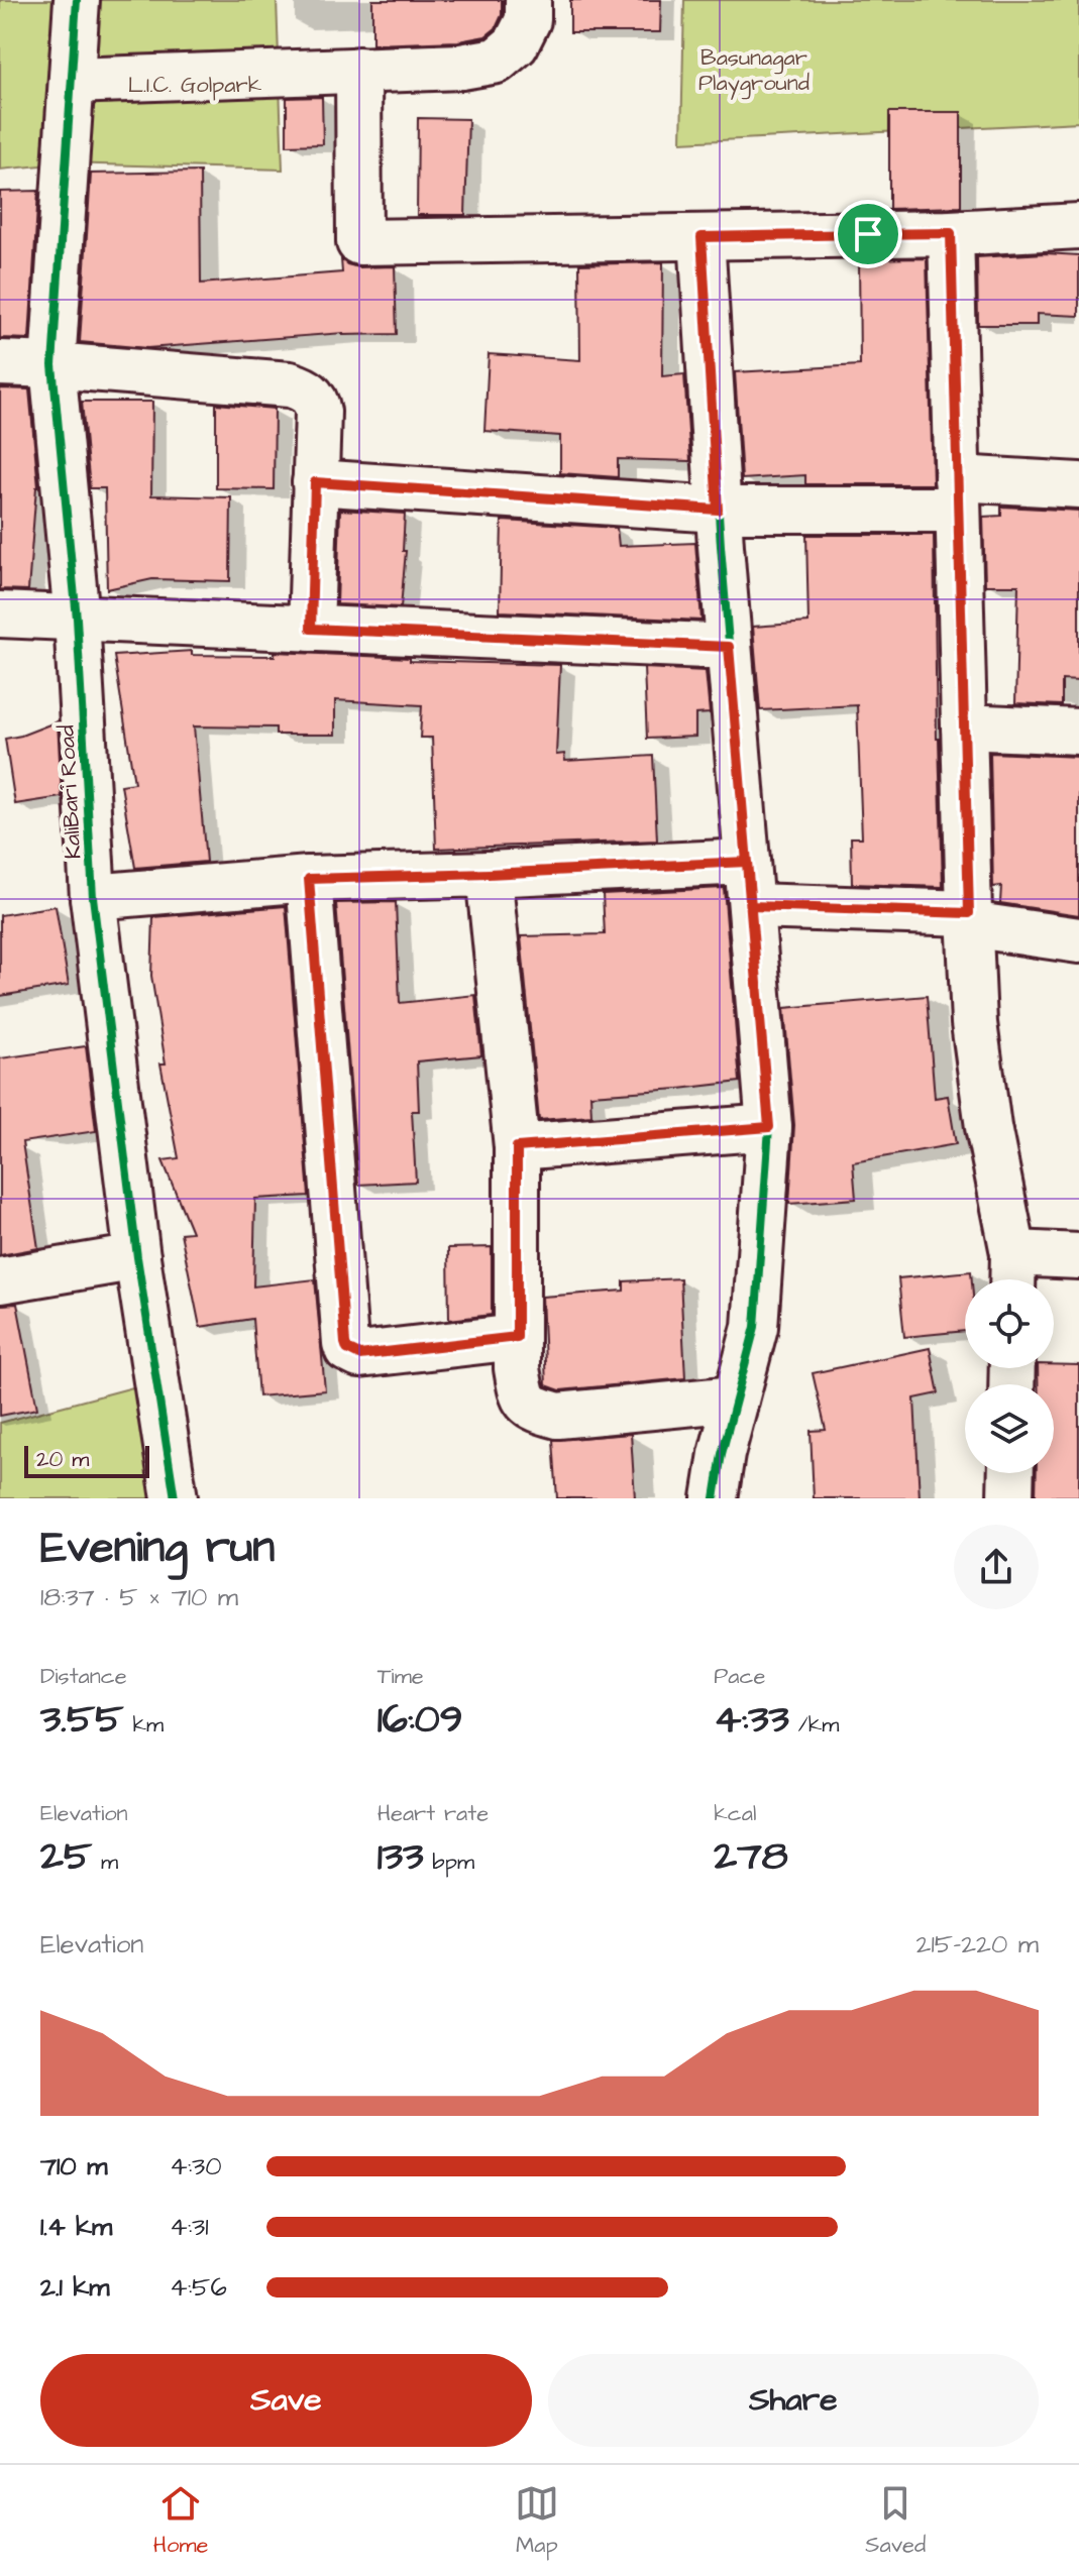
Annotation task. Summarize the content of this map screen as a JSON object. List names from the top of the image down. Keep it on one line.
{"streets":{"street":["KaliBari Road"]},"parks":["Basunagar Playground","L.I.C. Golpark"],"scale_bar":"20 m","page":{"scale":"20 m","heading":["Evening run","18:37 · 5 × 710 m"],"stats":[["Distance","3.55 km"],["Time","16:09"],["Pace","4:33 /km"],["Elevation","25 m"],["Heart rate","133 bpm"],["kcal","278"]],"chart":["Elevation","215–220 m"],"list":[{"name":"710 m","note":"4:30"},{"name":"1.4 km","note":"4:31"},{"name":"2.1 km","note":"4:56"}],"buttons":["Save","Share"],"tabs":["Home","Map","Saved"]}}
